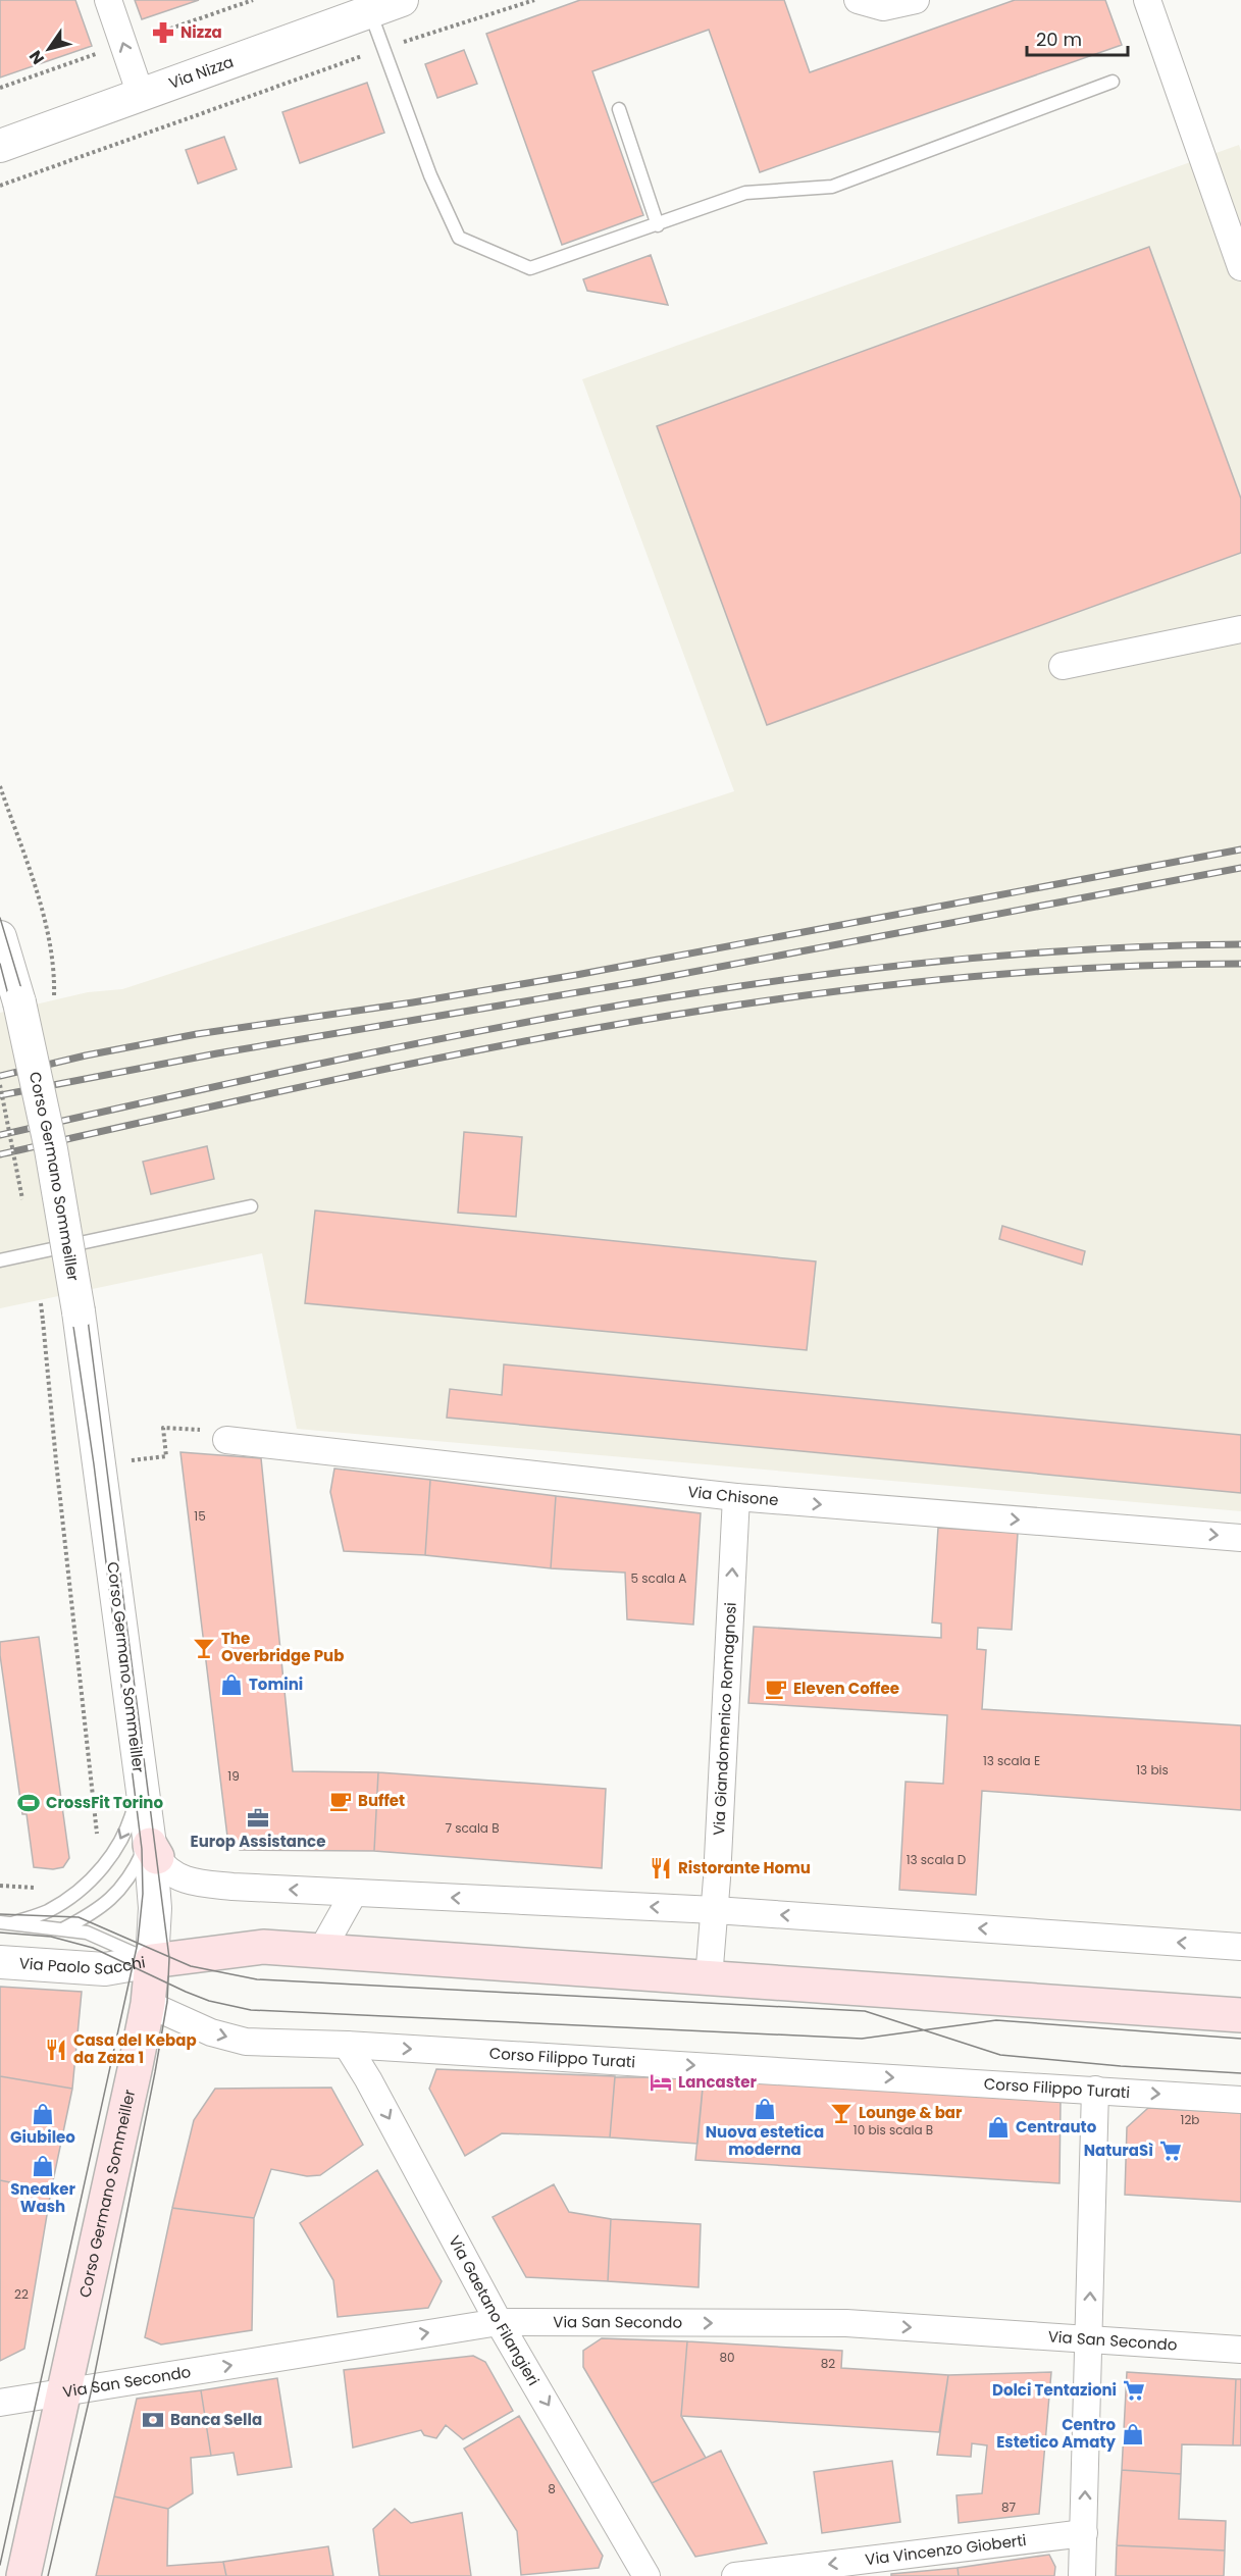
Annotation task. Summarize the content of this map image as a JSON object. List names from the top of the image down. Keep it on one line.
{"streets":{"main road":["Corso Germano Sommeiller"],"street":["Via Nizza","Via Chisone","Via Giandomenico Romagnosi","Via Paolo Sacchi","Corso Filippo Turati","Via Gaetano Filangieri","Via San Secondo","Via Vincenzo Gioberti"]},"crossings":[["Corso Germano Sommeiller","Via Paolo Sacchi"],["Corso Germano Sommeiller","Corso Filippo Turati"],["Corso Germano Sommeiller","Via San Secondo"],["Via Chisone","Via Giandomenico Romagnosi"],["Corso Filippo Turati","Via Gaetano Filangieri"],["Via Gaetano Filangieri","Via San Secondo"]],"one_way":["Via Chisone","Via Giandomenico Romagnosi","Via Gaetano Filangieri","Via San Secondo","Via Vincenzo Gioberti"],"places":{"pharmacy":["Nizza"],"bar":["The Overbridge Pub","Lounge & bar"],"shop":["Tomini","Nuova estetica moderna","Giubileo","Centrauto","Sneaker Wash","Centro Estetico Amaty"],"cafe":["Eleven Coffee","Buffet"],"sports":["CrossFit Torino"],"office":["Europ Assistance"],"restaurant":["Ristorante Homu","Casa del Kebap da Zaza 1"],"hotel":["Lancaster"],"supermarket":["NaturaSì","Dolci Tentazioni"],"bank":["Banca Sella"]},"house_numbers":["15","5 scala A","13 scala E","13 bis","19","7 scala B","13 scala D","12b","10 bis scala B","22","80","82","8","87"],"scale_bar":"20 m","north":"bottom left"}
